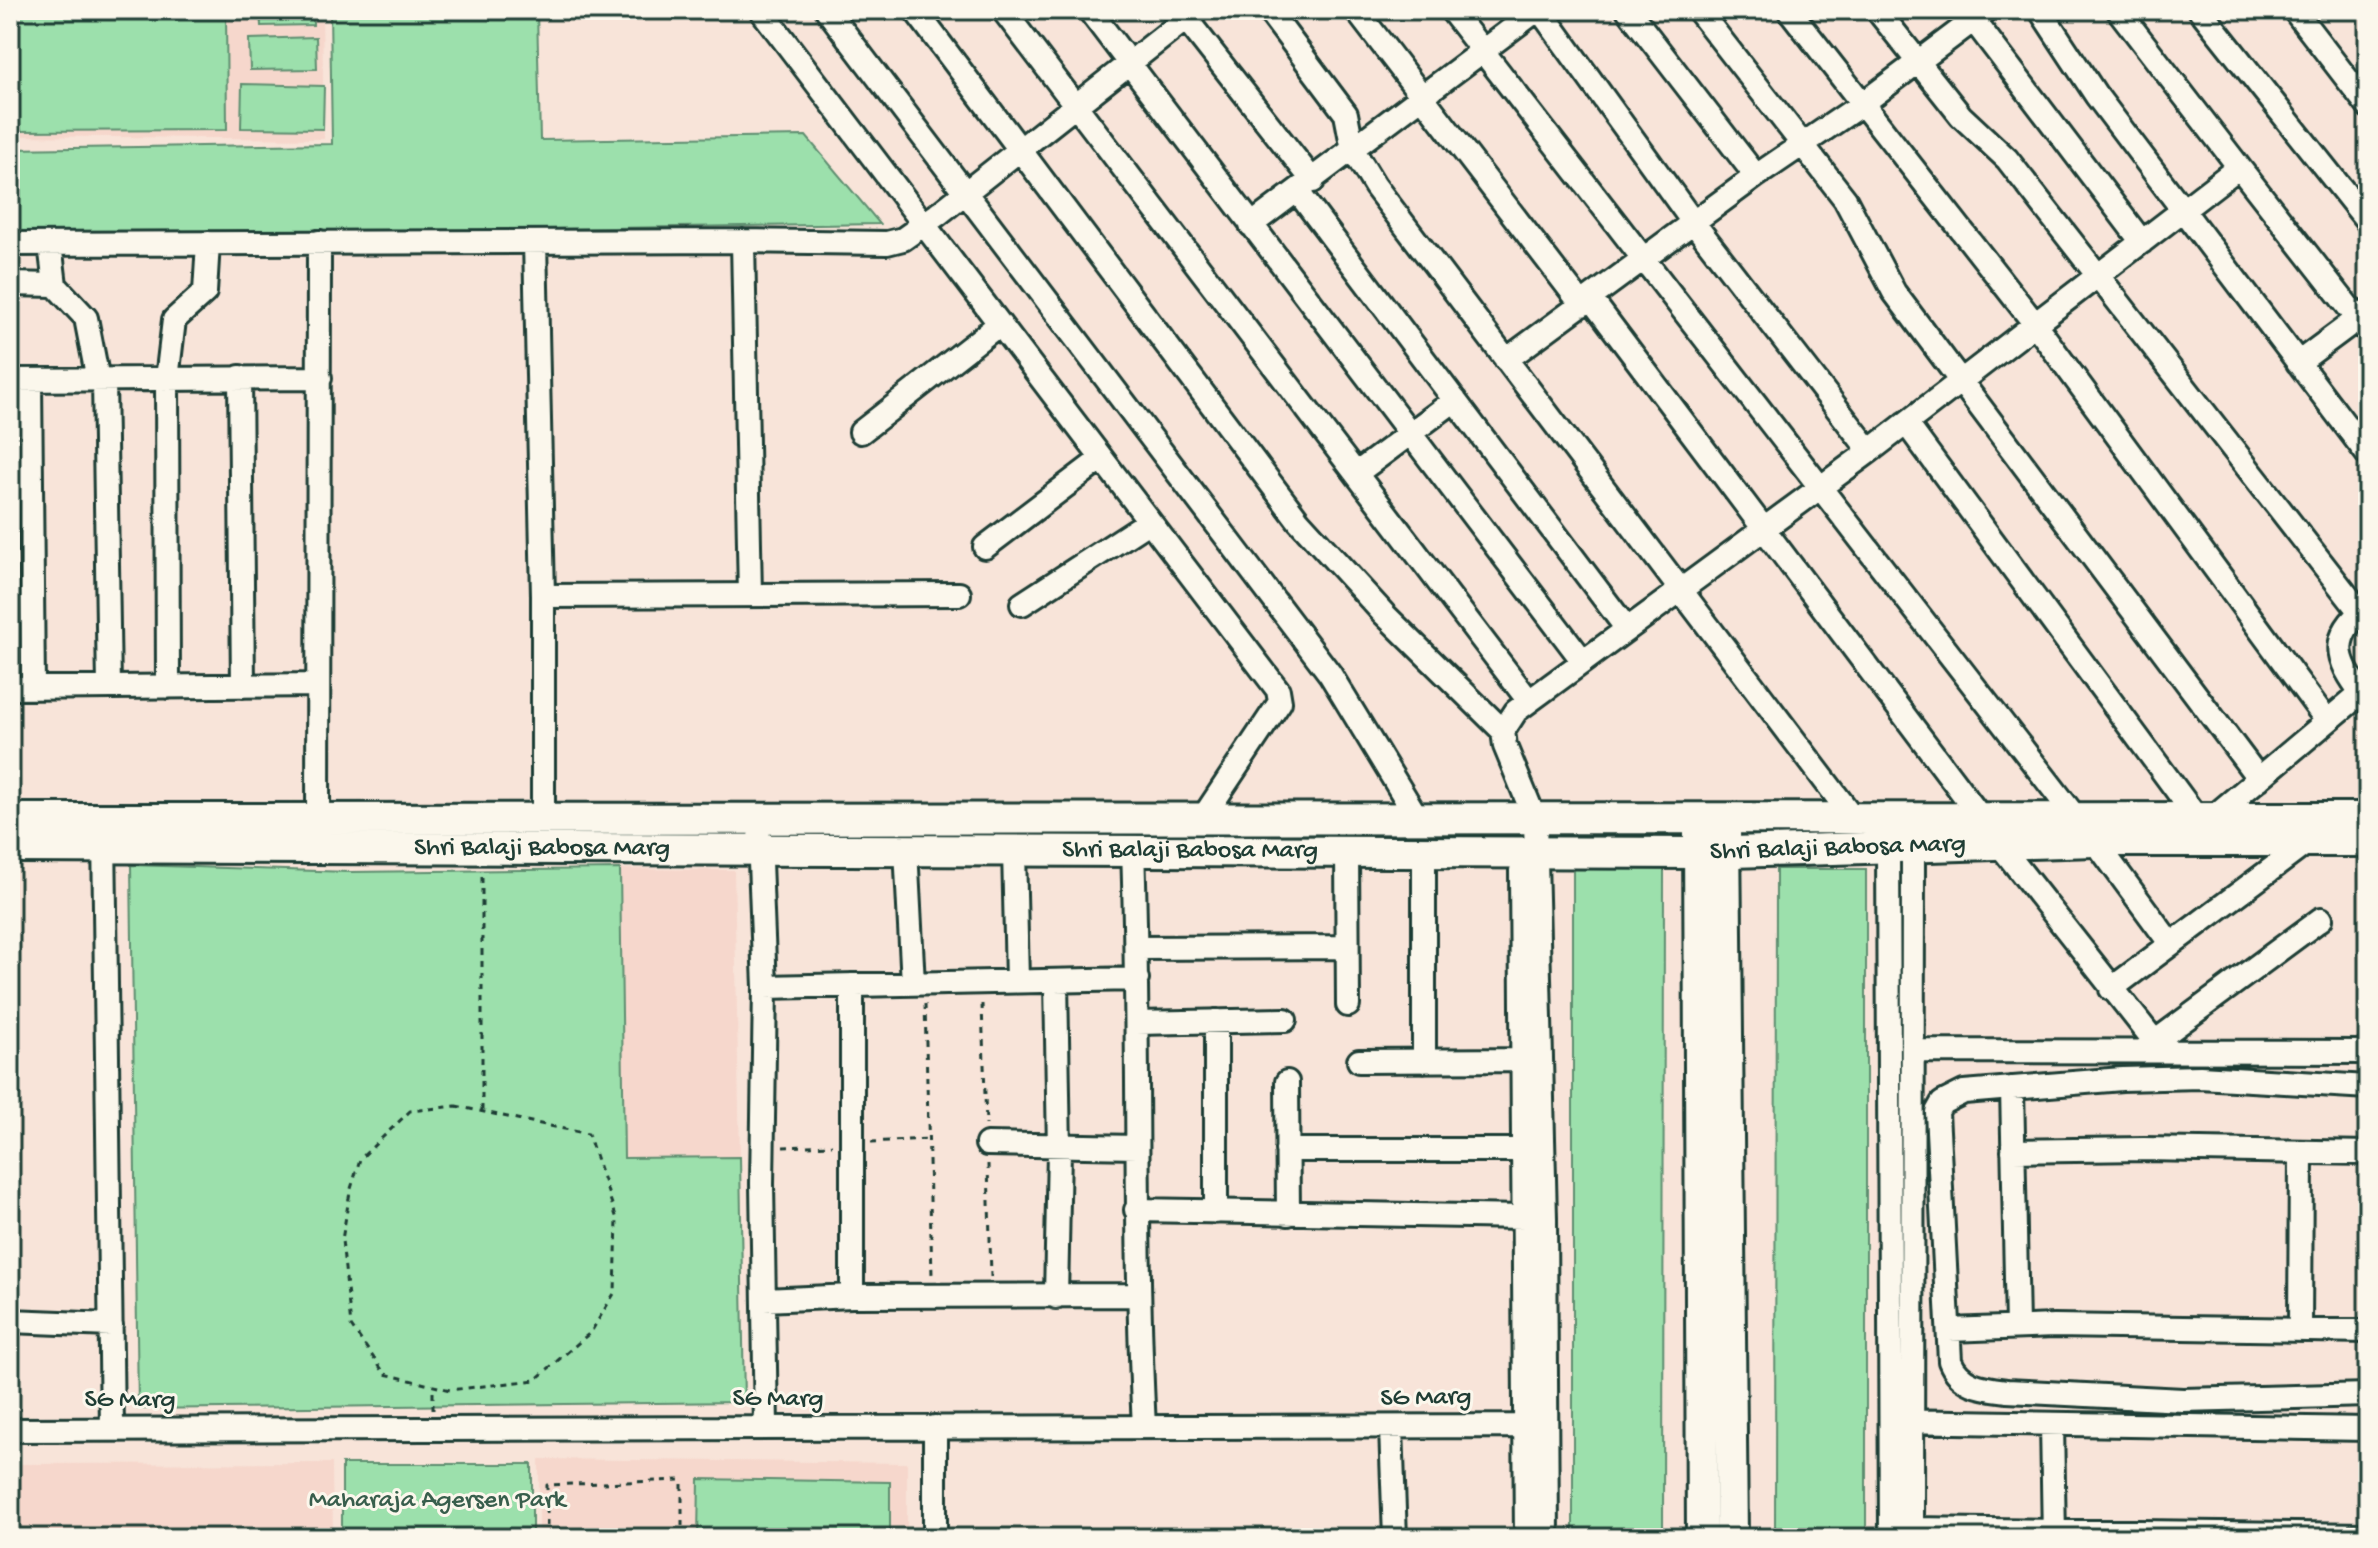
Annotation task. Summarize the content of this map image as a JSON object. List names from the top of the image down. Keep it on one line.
{"streets":{"street":["Shri Balaji Babosa Marg","SG Marg"]},"parks":["Maharaja Agersen Park"]}
